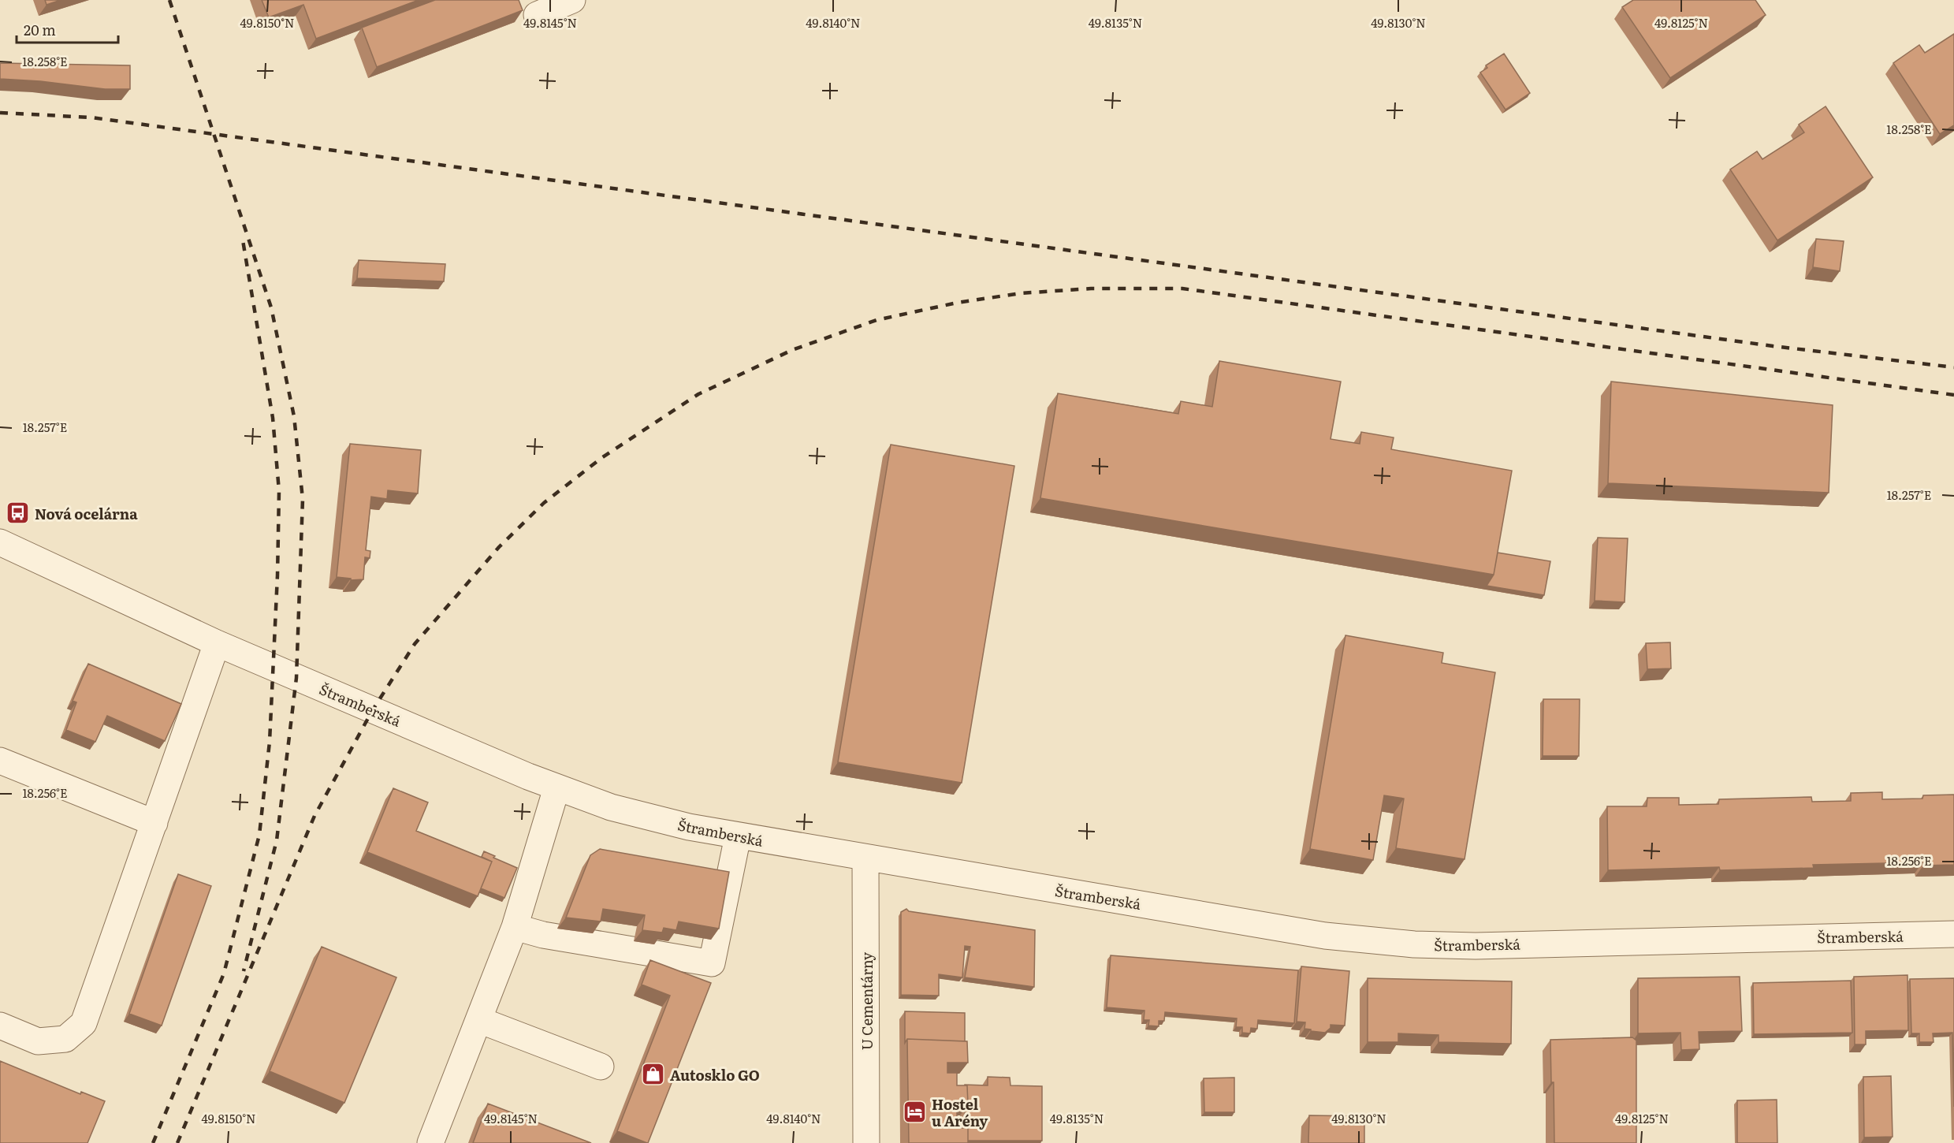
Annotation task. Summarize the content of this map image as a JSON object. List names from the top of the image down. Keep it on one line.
{"streets":{"street":["Štramberská","U Cementárny"]},"crossings":[["Štramberská","U Cementárny"]],"places":{"bus stop":["Nová ocelárna"],"shop":["Autosklo GO"],"hotel":["Hostel u Arény"]},"scale_bar":"20 m","coordinates":["49.8150°N","49.8145°N","49.8140°N","49.8135°N","49.8130°N","49.8125°N","18.258°E","18.257°E","18.256°E"]}
